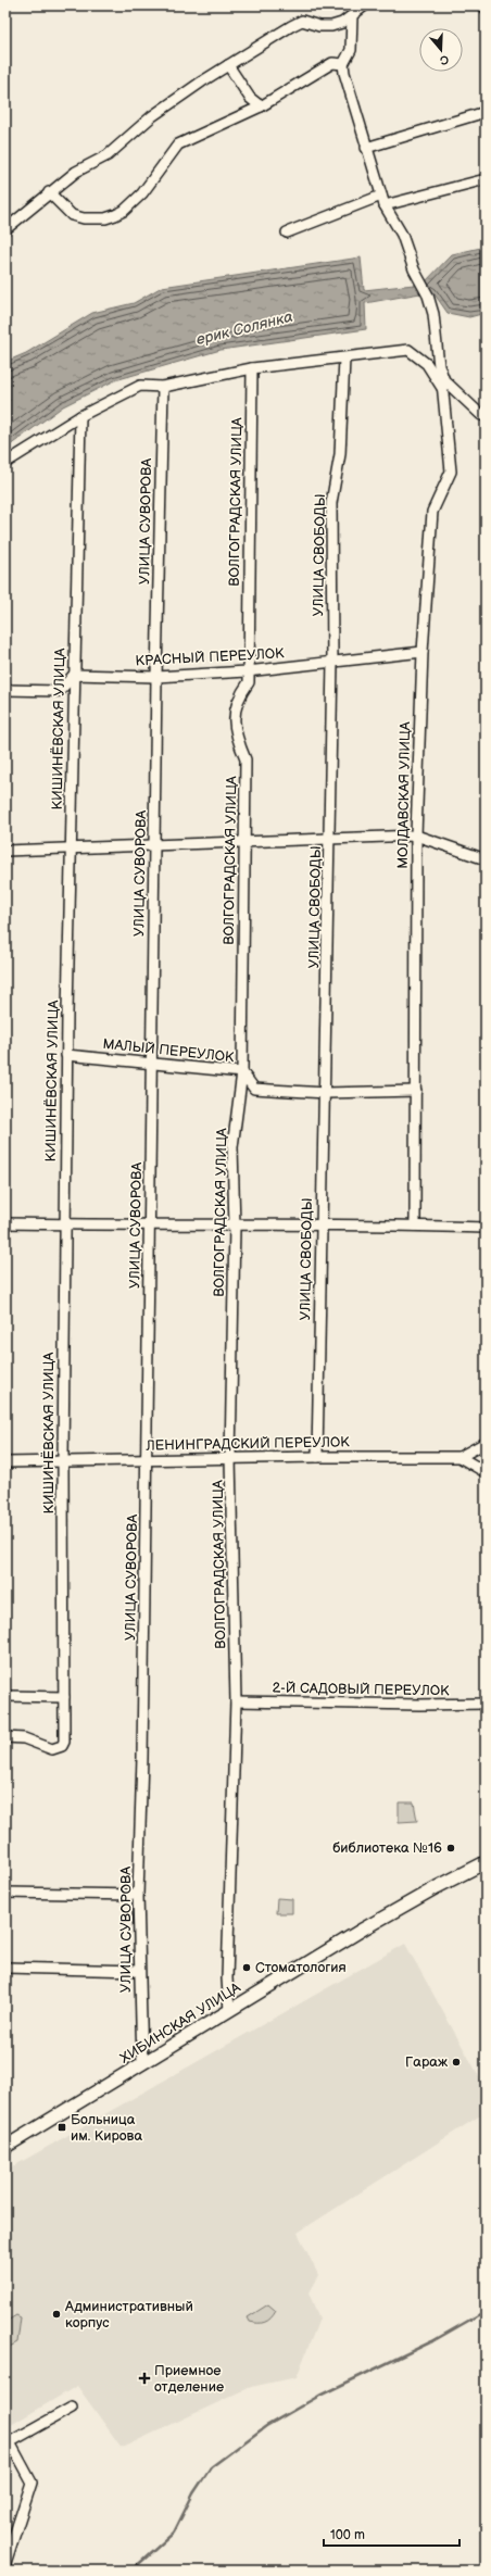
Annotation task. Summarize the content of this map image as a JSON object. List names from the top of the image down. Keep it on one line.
{"streets":{"street":["ВОЛГОГРАДСКАЯ УЛИЦА","УЛИЦА СУВОРОВА","УЛИЦА СВОБОДЫ","КРАСНЫЙ ПЕРЕУЛОК","КИШИНЁВСКАЯ УЛИЦА","МОЛДАВСКАЯ УЛИЦА","МАЛЫЙ ПЕРЕУЛОК","ЛЕНИНГРАДСКИЙ ПЕРЕУЛОК","2-Й САДОВЫЙ ПЕРЕУЛОК","ХИБИНСКАЯ УЛИЦА"]},"crossings":[["ВОЛГОГРАДСКАЯ УЛИЦА","КРАСНЫЙ ПЕРЕУЛОК"],["ВОЛГОГРАДСКАЯ УЛИЦА","МАЛЫЙ ПЕРЕУЛОК"],["ВОЛГОГРАДСКАЯ УЛИЦА","ЛЕНИНГРАДСКИЙ ПЕРЕУЛОК"],["ВОЛГОГРАДСКАЯ УЛИЦА","2-Й САДОВЫЙ ПЕРЕУЛОК"],["ВОЛГОГРАДСКАЯ УЛИЦА","ХИБИНСКАЯ УЛИЦА"],["УЛИЦА СУВОРОВА","КРАСНЫЙ ПЕРЕУЛОК"],["УЛИЦА СУВОРОВА","МАЛЫЙ ПЕРЕУЛОК"],["УЛИЦА СУВОРОВА","ЛЕНИНГРАДСКИЙ ПЕРЕУЛОК"],["УЛИЦА СУВОРОВА","ХИБИНСКАЯ УЛИЦА"],["УЛИЦА СВОБОДЫ","КРАСНЫЙ ПЕРЕУЛОК"],["УЛИЦА СВОБОДЫ","МАЛЫЙ ПЕРЕУЛОК"],["УЛИЦА СВОБОДЫ","ЛЕНИНГРАДСКИЙ ПЕРЕУЛОК"],["КРАСНЫЙ ПЕРЕУЛОК","КИШИНЁВСКАЯ УЛИЦА"],["КРАСНЫЙ ПЕРЕУЛОК","МОЛДАВСКАЯ УЛИЦА"],["КИШИНЁВСКАЯ УЛИЦА","МАЛЫЙ ПЕРЕУЛОК"],["КИШИНЁВСКАЯ УЛИЦА","ЛЕНИНГРАДСКИЙ ПЕРЕУЛОК"],["МОЛДАВСКАЯ УЛИЦА","МАЛЫЙ ПЕРЕУЛОК"]],"water":["ерик Солянка"],"places":{"other":["библиотека №16","Стоматология","Гараж","Административный корпус"],"transit":["Больница им. Кирова"],"health":["Приемное отделение"]},"scale_bar":"100 m","north":"bottom"}
